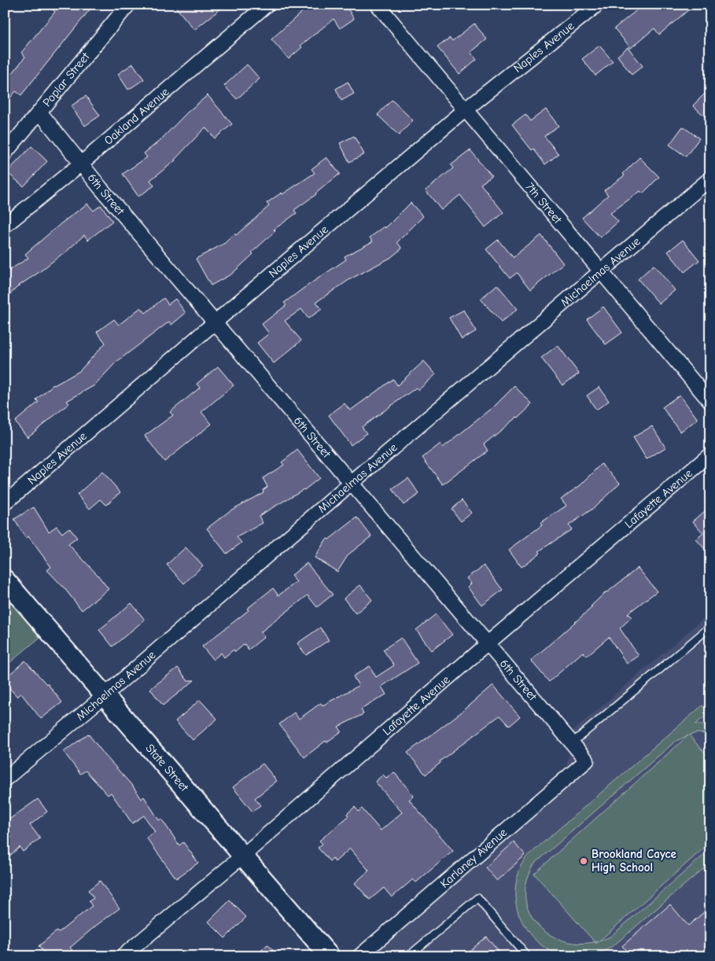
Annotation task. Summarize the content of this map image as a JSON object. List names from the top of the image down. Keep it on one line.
{"streets":{"main road":["State Street"],"street":["Naples Avenue","Poplar Street","Oakland Avenue","6th Street","7th Street","Michaelmas Avenue","Lafayette Avenue","Karlaney Avenue"]},"crossings":[["Naples Avenue","6th Street"],["Naples Avenue","7th Street"],["Poplar Street","6th Street"],["Oakland Avenue","6th Street"],["6th Street","Michaelmas Avenue"],["6th Street","Lafayette Avenue"],["6th Street","Karlaney Avenue"],["7th Street","Michaelmas Avenue"],["Michaelmas Avenue","State Street"],["Lafayette Avenue","State Street"]],"places":["Brookland Cayce High School"]}
